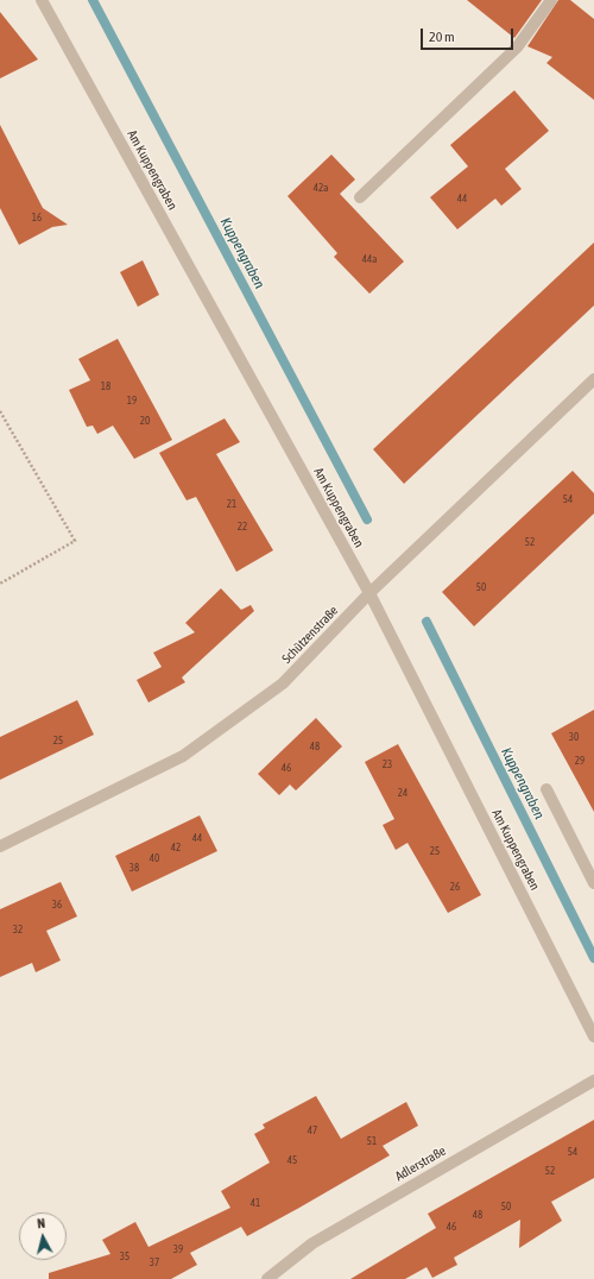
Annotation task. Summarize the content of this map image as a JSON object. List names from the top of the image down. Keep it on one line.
{"streets":{"street":["Am Kuppengraben","Schützenstraße","Adlerstraße"]},"crossings":[["Am Kuppengraben","Schützenstraße"]],"water":["Kuppengraben"],"house_numbers":["42a","44","16","44a","18","19","20","54","21","22","52","50","30","25","48","29","23","46","24","44","42","25","40","38","26","36","32","47","51","54","45","52","41","50","48","46","39","35","37"],"scale_bar":"20 m","north":"top"}
